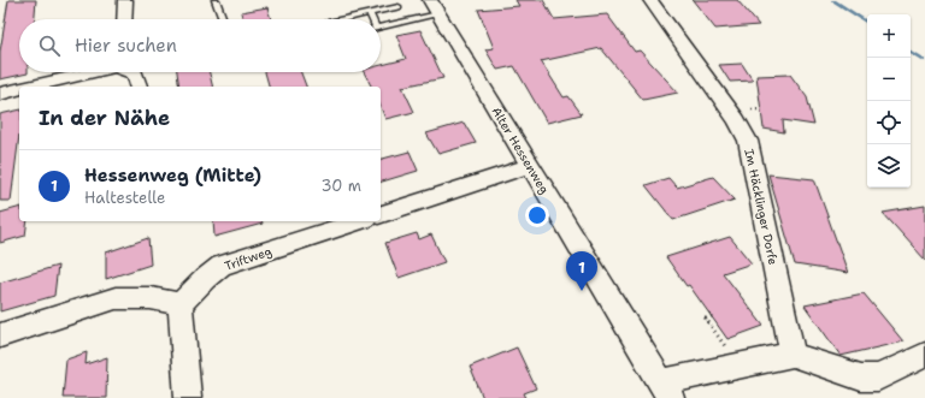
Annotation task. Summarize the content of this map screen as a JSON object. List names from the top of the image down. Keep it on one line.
{"streets":{"street":["Alter Hessenweg","Im Häcklinger Dorfe","Triftweg"]},"page":{"map_buttons":["+","−"],"search":"Hier suchen","heading":"In der Nähe","list":[{"mark":"1","name":"Hessenweg (Mitte)","note":"Haltestelle","value":"30 m"}],"pins":"1"}}
